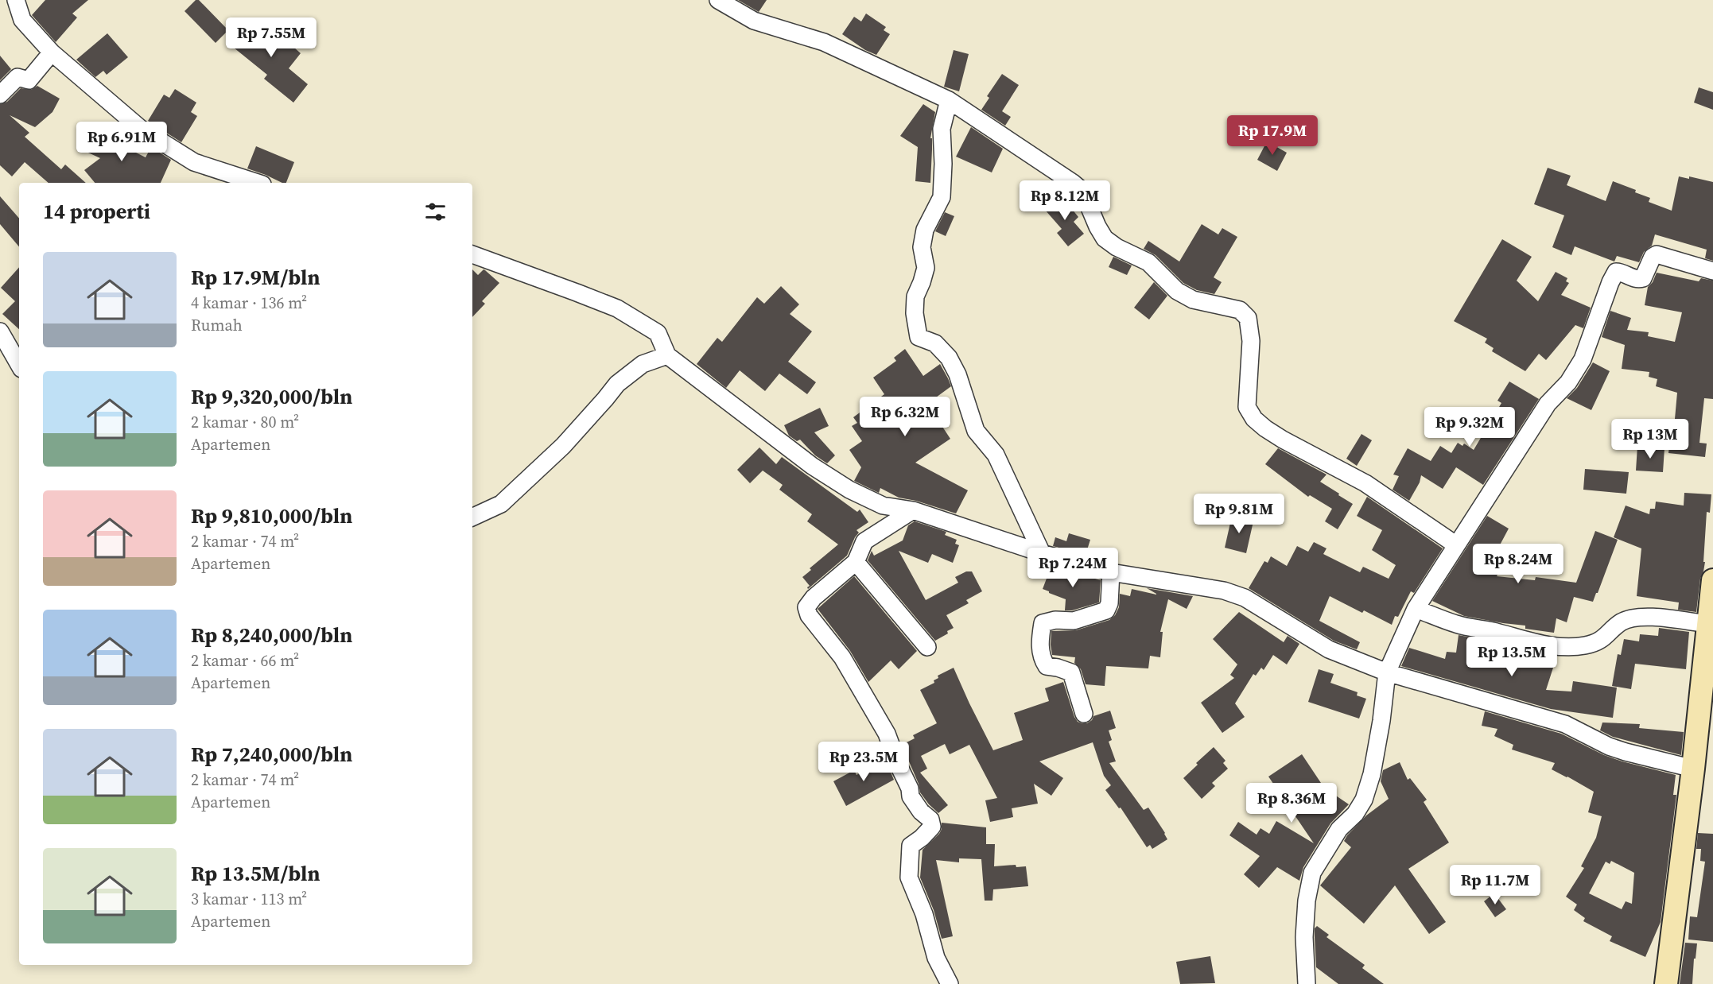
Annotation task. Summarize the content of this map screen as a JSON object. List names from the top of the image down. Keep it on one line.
{"page":{"price":["Rp 7.55M","Rp 17.9M","Rp 6.91M","Rp 8.12M","Rp 6.32M","Rp 9.32M","Rp 13M","Rp 9.81M","Rp 8.24M","Rp 7.24M","Rp 13.5M","Rp 23.5M","Rp 8.36M","Rp 11.7M"],"heading":"14 properti","list":[{"name":"Rp 17.9M/bln","note":"4 kamar · 136 m² · Rumah"},{"name":"Rp 9,320,000/bln","note":"2 kamar · 80 m² · Apartemen"},{"name":"Rp 9,810,000/bln","note":"2 kamar · 74 m² · Apartemen"},{"name":"Rp 8,240,000/bln","note":"2 kamar · 66 m² · Apartemen"},{"name":"Rp 7,240,000/bln","note":"2 kamar · 74 m² · Apartemen"},{"name":"Rp 13.5M/bln","note":"3 kamar · 113 m² · Apartemen"}]}}
